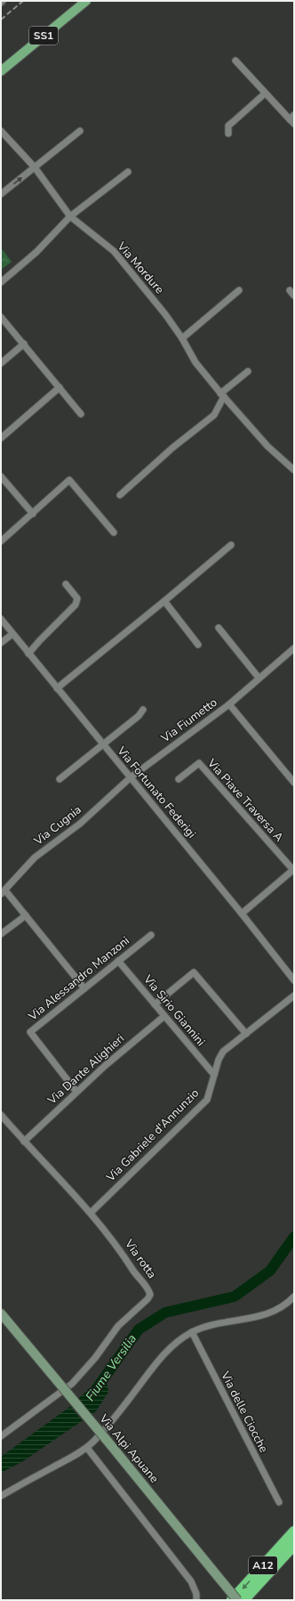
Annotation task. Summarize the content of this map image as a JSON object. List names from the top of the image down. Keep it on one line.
{"streets":{"highway":["A12"],"main road":["SS1","Via Alpi Apuane"],"street":["Via Mordure","Via Fiumetto","Via Fortunato Federigi","Via Piave Traversa A","Via Cugnia","Via Alessandro Manzoni","Via Sirio Giannini","Via Dante Alighieri","Via Gabriele d'Annunzio","Via rotta","Via delle Ciocche"]},"crossings":[["Via Fiumetto","Via Fortunato Federigi"],["Via Fiumetto","Via Cugnia"],["Via Fortunato Federigi","Via Cugnia"],["Via Alessandro Manzoni","Via Sirio Giannini"],["Via Alessandro Manzoni","Via Dante Alighieri"],["Via Sirio Giannini","Via Dante Alighieri"],["Via Sirio Giannini","Via Gabriele d'Annunzio"],["Via Dante Alighieri","Via rotta"],["Via Gabriele d'Annunzio","Via rotta"]],"water":["Fiume Versilia"]}
